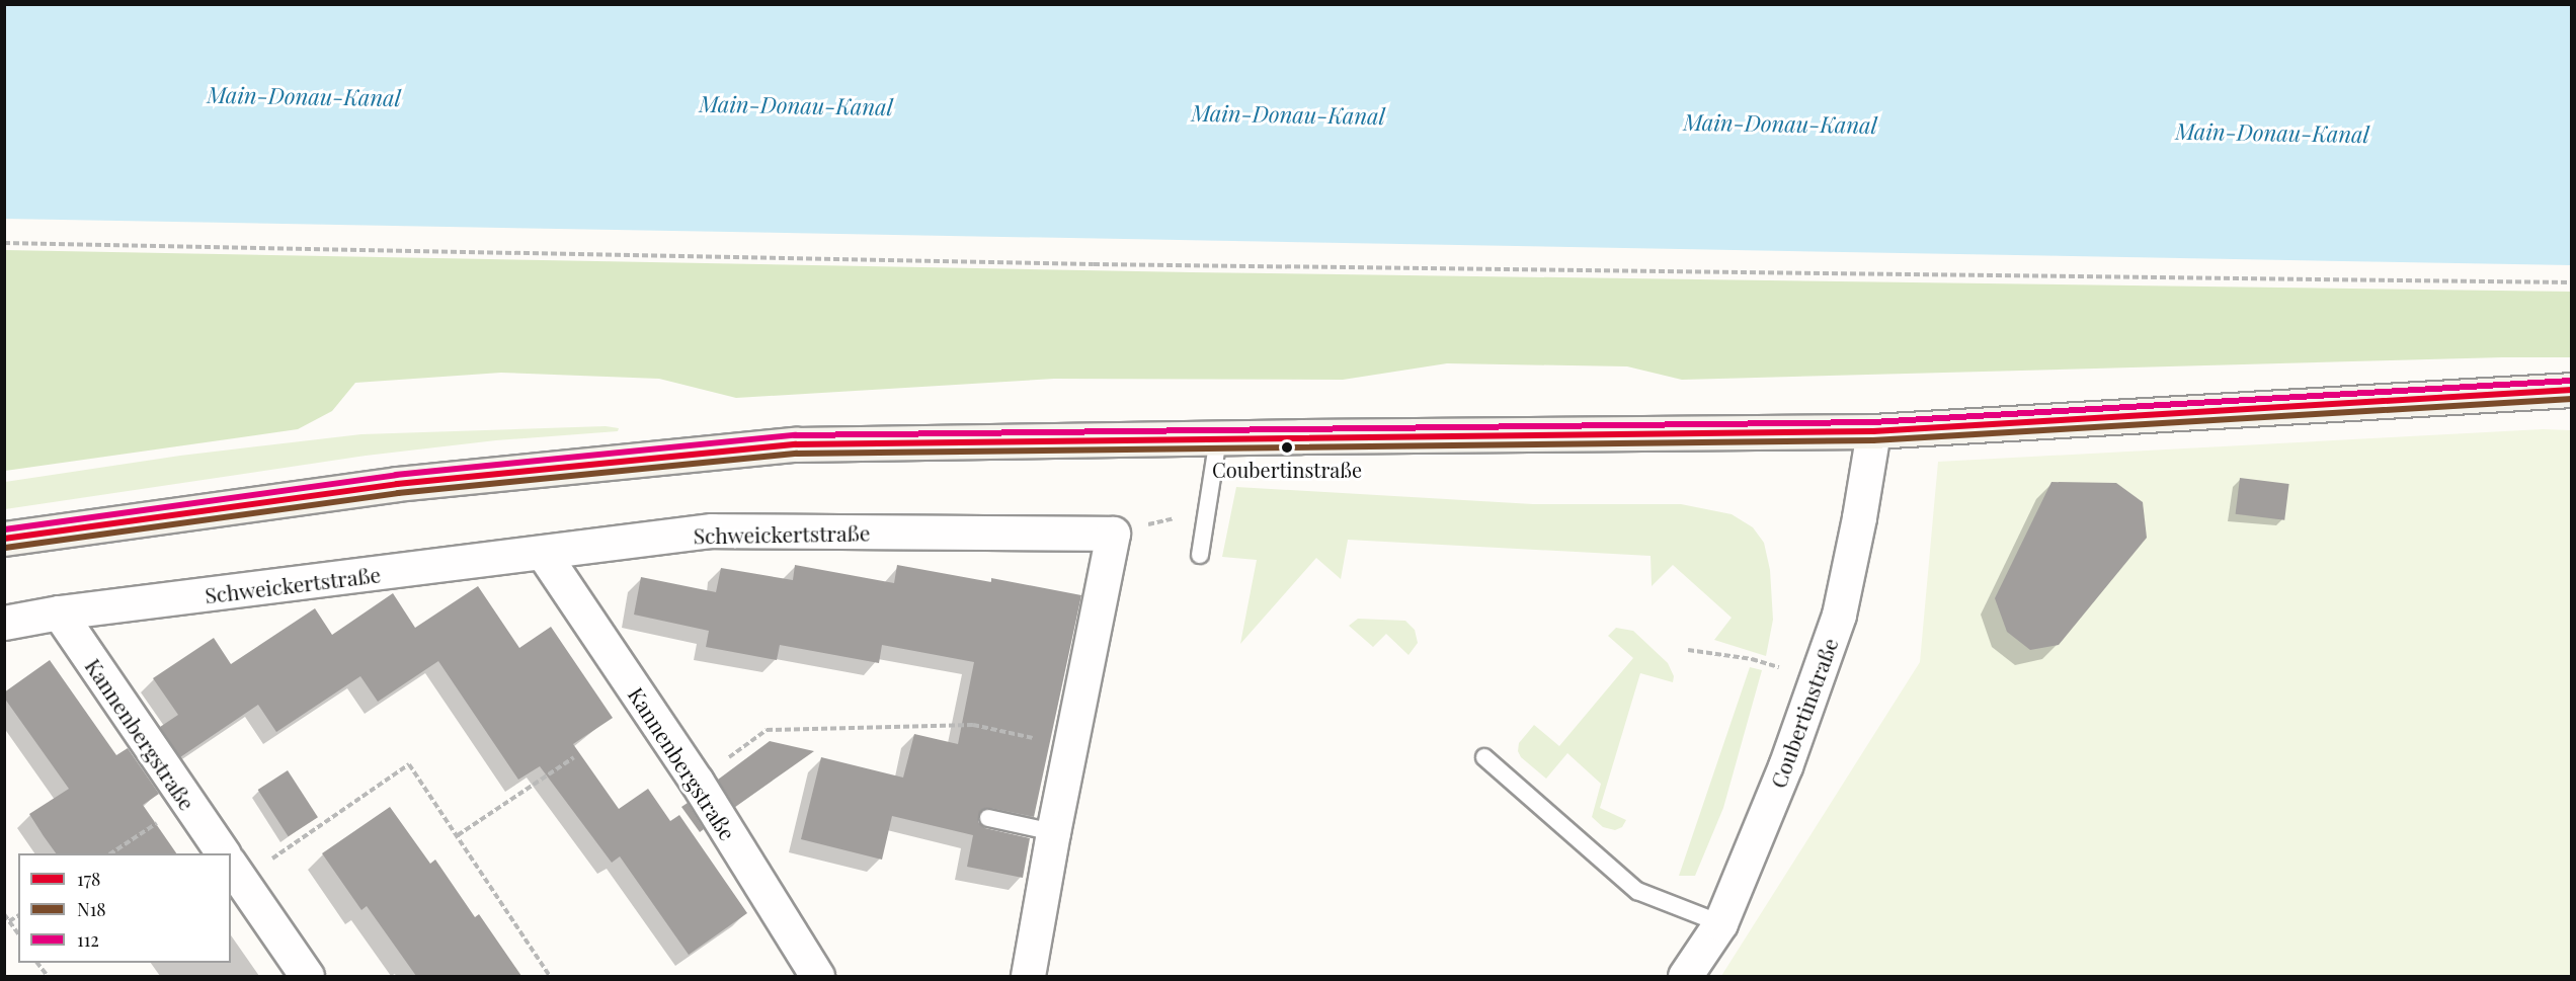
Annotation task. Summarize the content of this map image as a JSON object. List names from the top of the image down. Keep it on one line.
{"streets":{"street":["Schweickertstraße","Coubertinstraße","Kannenbergstraße"]},"crossings":[["Schweickertstraße","Kannenbergstraße"]],"water":["Main-Donau-Kanal"],"places":["Coubertinstraße"],"lines":["transit line 112","transit line 178","transit line N18"],"legend":["178","N18","112"]}
